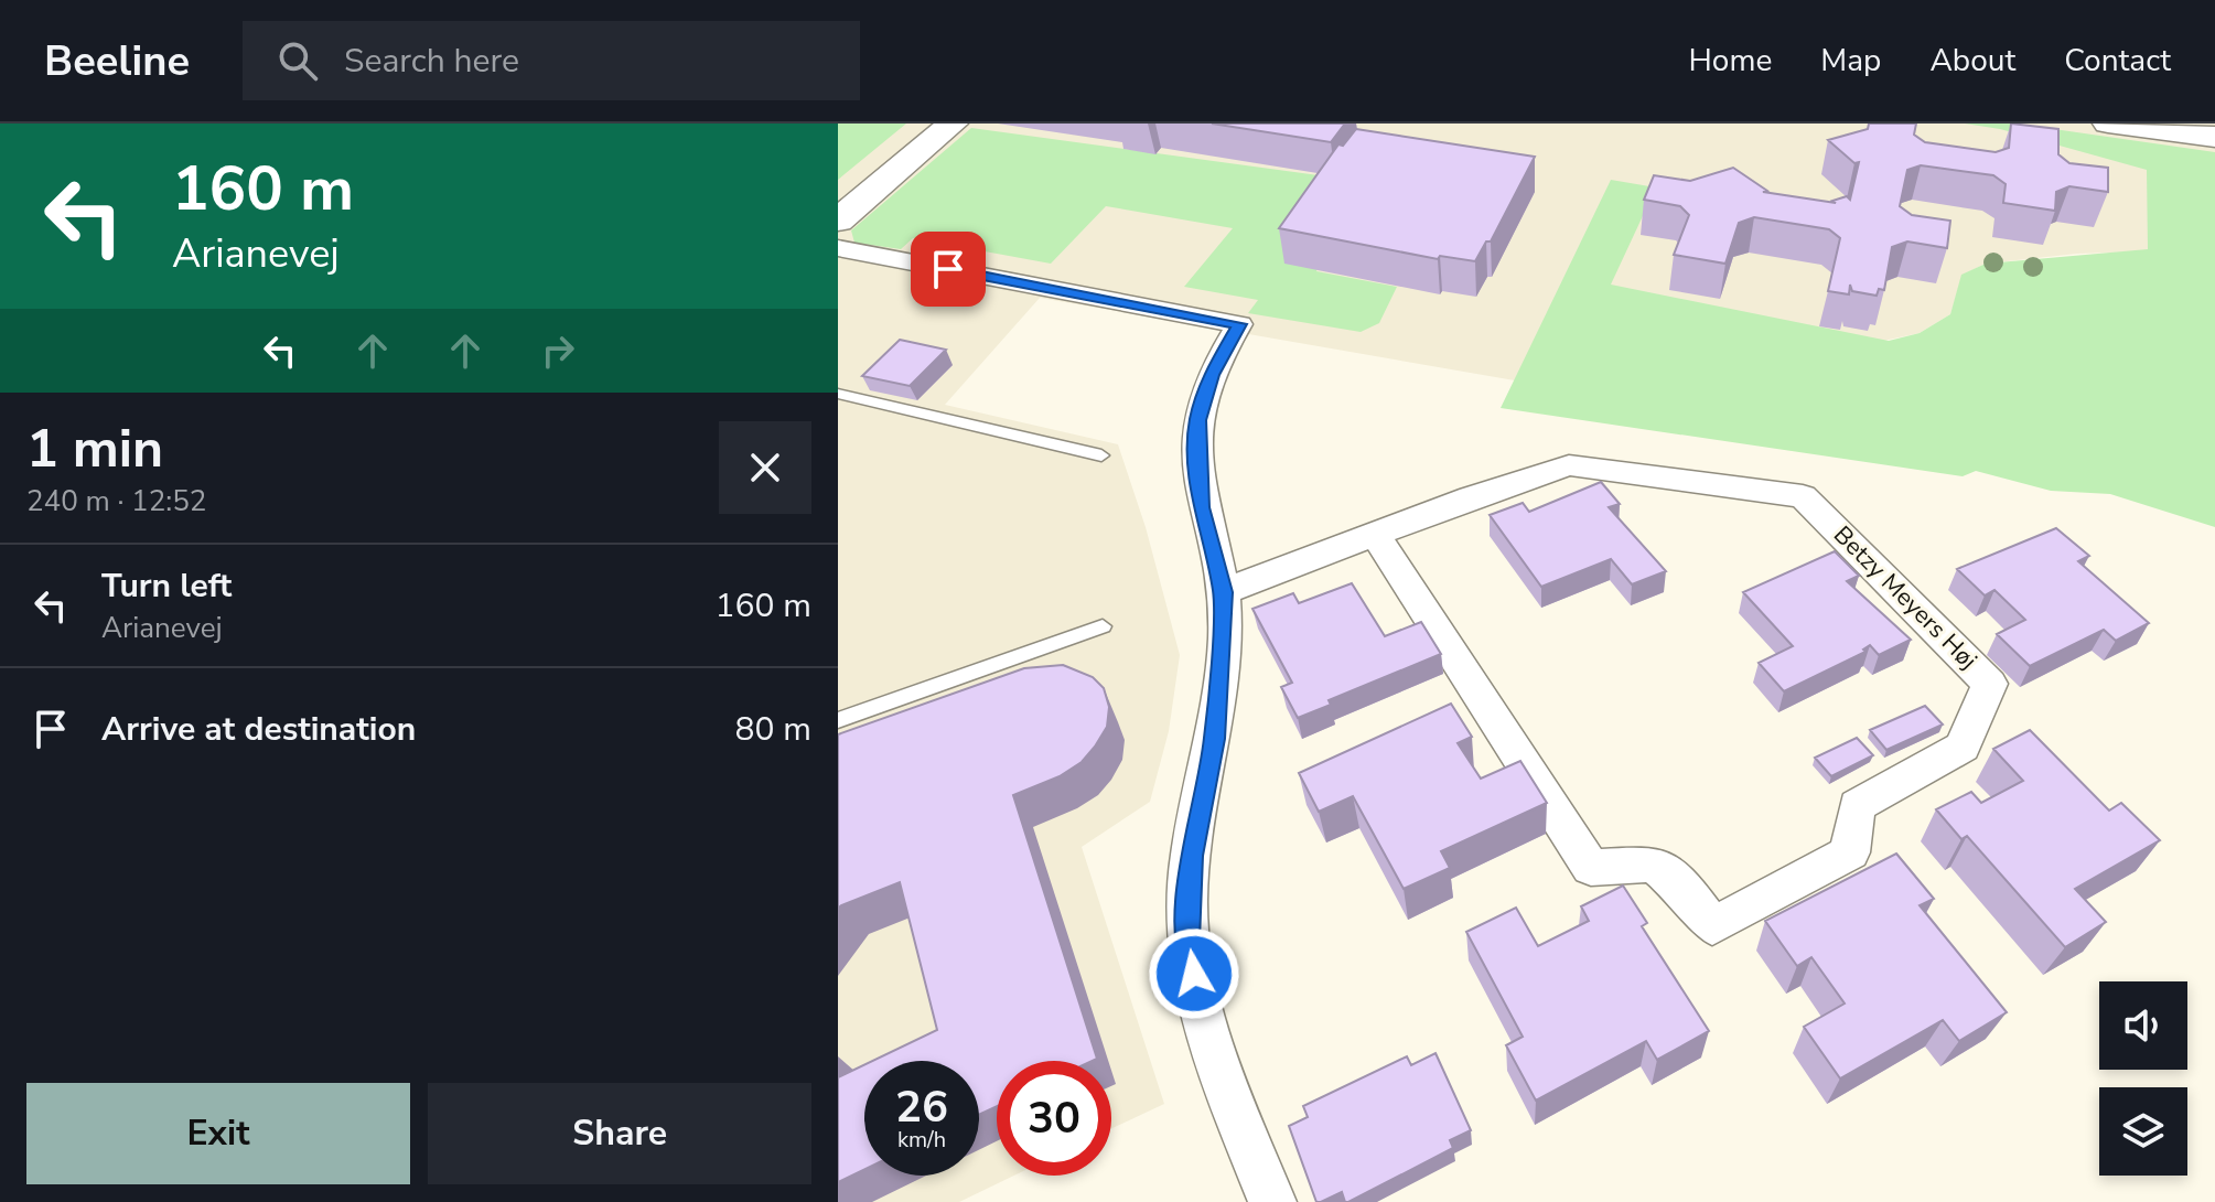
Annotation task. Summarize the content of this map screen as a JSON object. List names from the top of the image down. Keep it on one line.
{"streets":{"street":["Betzy Meyers Høj"]},"page":{"header":"Beeline","search":"Search here","nav":["Home","Map","About","Contact"],"turn":["160 m","Arianevej"],"heading":["1 min","240 m · 12:52"],"list":[{"name":"Turn left","note":"Arianevej","value":"160 m"},{"name":"Arrive at destination","value":"80 m"}],"speed":"26 km/h","limit":"30","buttons":["Exit","Share"]}}
